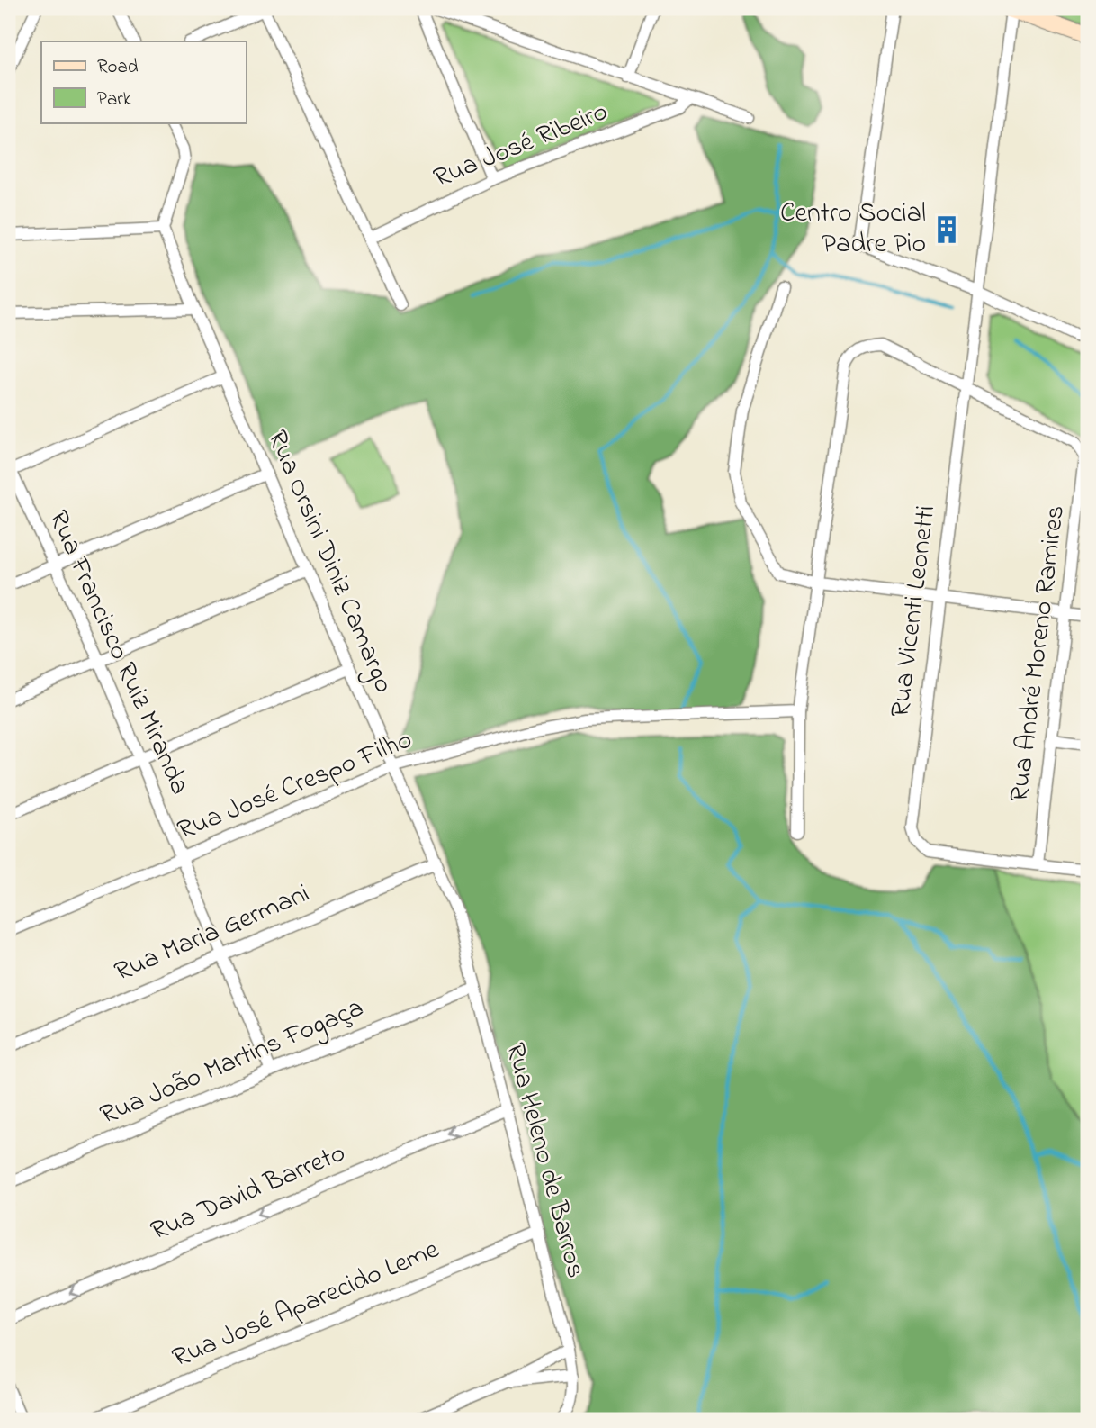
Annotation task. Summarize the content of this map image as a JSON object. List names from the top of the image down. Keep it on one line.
{"streets":{"street":["Rua José Ribeiro","Rua Orsini Diniz Camargo","Rua Vicenti Leonetti","Rua Francisco Ruiz Miranda","Rua André Moreno Ramires","Rua José Crespo Filho","Rua Maria Germani","Rua João Martins Fogaça","Rua Heleno de Barros","Rua David Barreto","Rua José Aparecido Leme"]},"crossings":[["Rua Orsini Diniz Camargo","Rua José Crespo Filho"],["Rua Orsini Diniz Camargo","Rua Maria Germani"],["Rua Orsini Diniz Camargo","Rua Heleno de Barros"],["Rua Vicenti Leonetti","Rua André Moreno Ramires"],["Rua Francisco Ruiz Miranda","Rua José Crespo Filho"],["Rua Francisco Ruiz Miranda","Rua Maria Germani"],["Rua Francisco Ruiz Miranda","Rua João Martins Fogaça"],["Rua João Martins Fogaça","Rua Heleno de Barros"],["Rua Heleno de Barros","Rua David Barreto"],["Rua Heleno de Barros","Rua José Aparecido Leme"]],"one_way":["Rua David Barreto"],"places":{"building":["Centro Social Padre Pio"]},"legend":["Road","Park"]}
